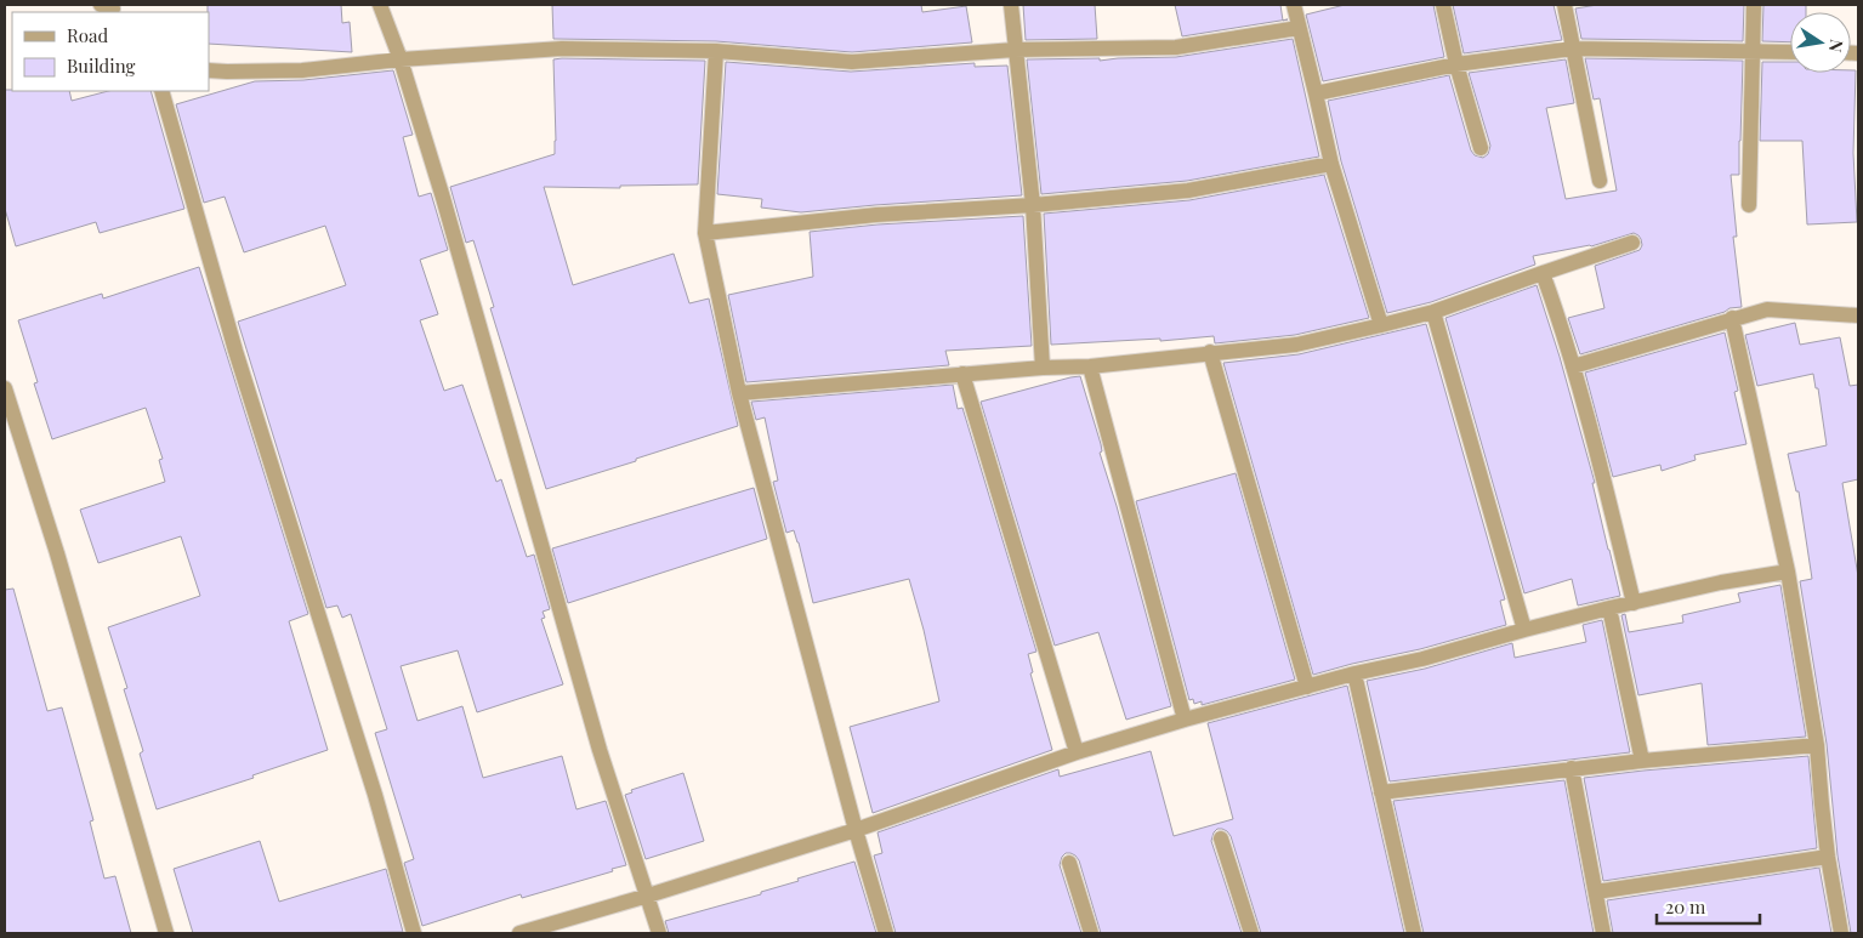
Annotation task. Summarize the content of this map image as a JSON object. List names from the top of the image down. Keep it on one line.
{"legend":["Road","Building"],"scale_bar":"20 m","north":"right"}
